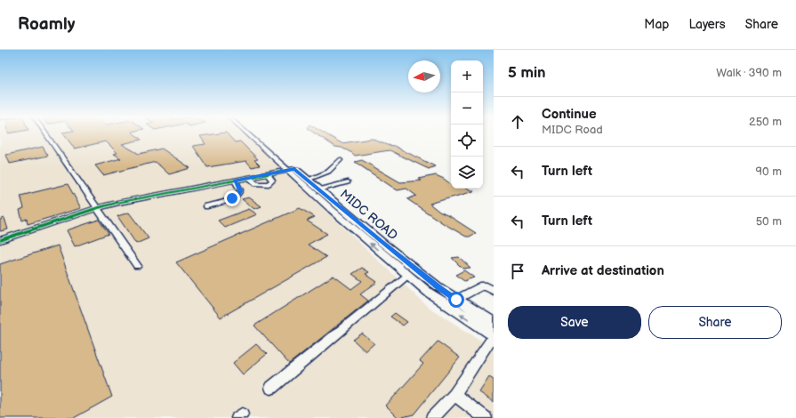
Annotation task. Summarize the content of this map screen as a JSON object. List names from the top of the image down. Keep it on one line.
{"streets":{"main road":["MIDC ROAD"]},"north":"left","page":{"header":"Roamly","nav":["Map","Layers","Share"],"heading":["5 min","Walk · 390 m"],"map_buttons":["+","−"],"list":[["Continue","MIDC Road","250 m"],["Turn left","90 m"],["Turn left","50 m"],"Arrive at destination"],"buttons":["Save","Share"]}}
